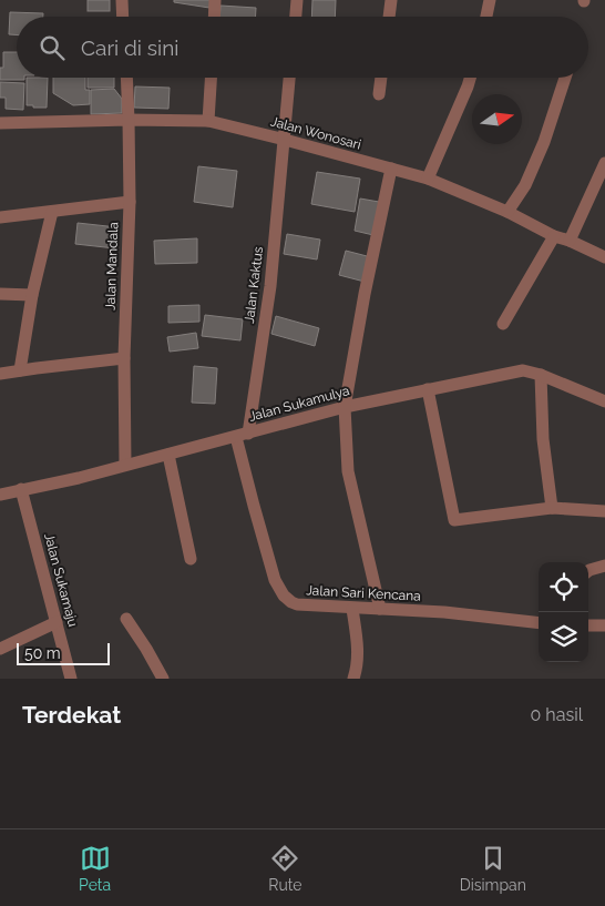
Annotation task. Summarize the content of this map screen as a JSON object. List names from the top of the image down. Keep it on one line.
{"streets":{"street":["Jalan Wonosari","Jalan Mandala","Jalan Kaktus","Jalan Sukamulya","Jalan Sukamaju","Jalan Sari Kencana"]},"crossings":[["Jalan Wonosari","Jalan Mandala"],["Jalan Wonosari","Jalan Kaktus"],["Jalan Mandala","Jalan Sukamulya"],["Jalan Kaktus","Jalan Sukamulya"],["Jalan Kaktus","Jalan Sari Kencana"],["Jalan Sukamulya","Jalan Sukamaju"],["Jalan Sukamulya","Jalan Sari Kencana"]],"scale_bar":"50 m","north":"right","page":{"search":"Cari di sini","scale":"50 m","heading":["Terdekat","0 hasil"],"nav":["Peta","Rute","Disimpan"]}}
